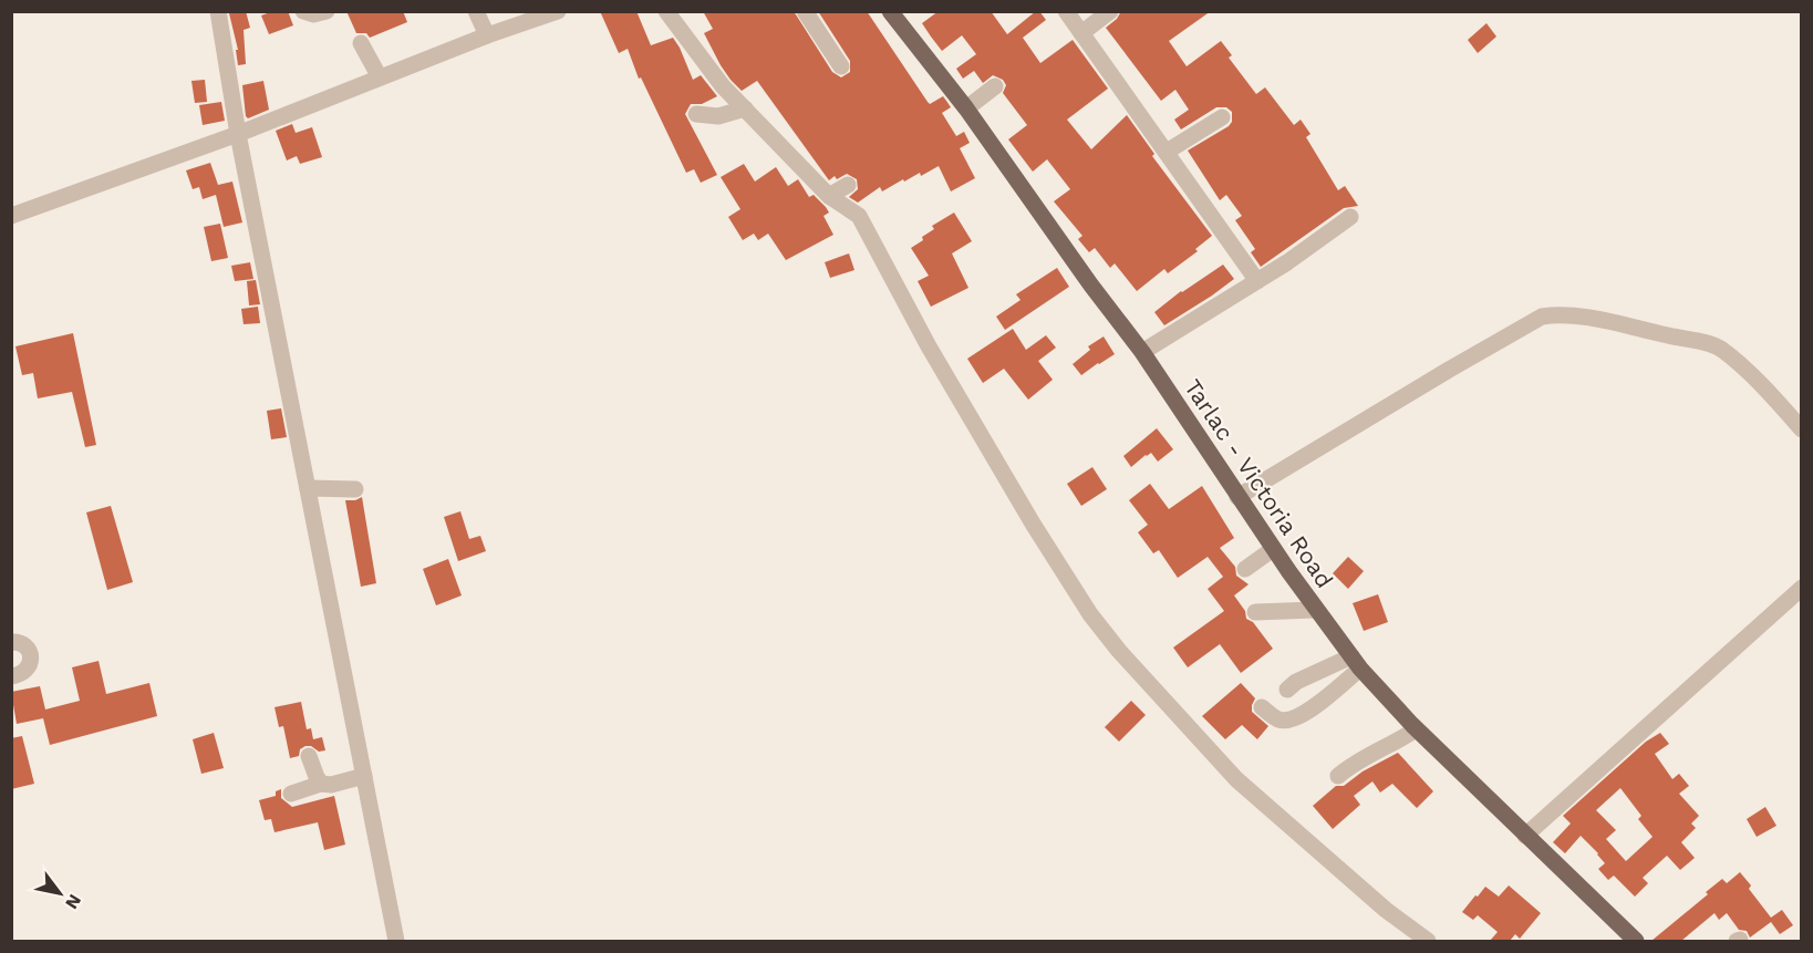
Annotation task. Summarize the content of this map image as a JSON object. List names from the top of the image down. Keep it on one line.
{"streets":{"main road":["Tarlac - Victoria Road"]},"north":"bottom right"}
